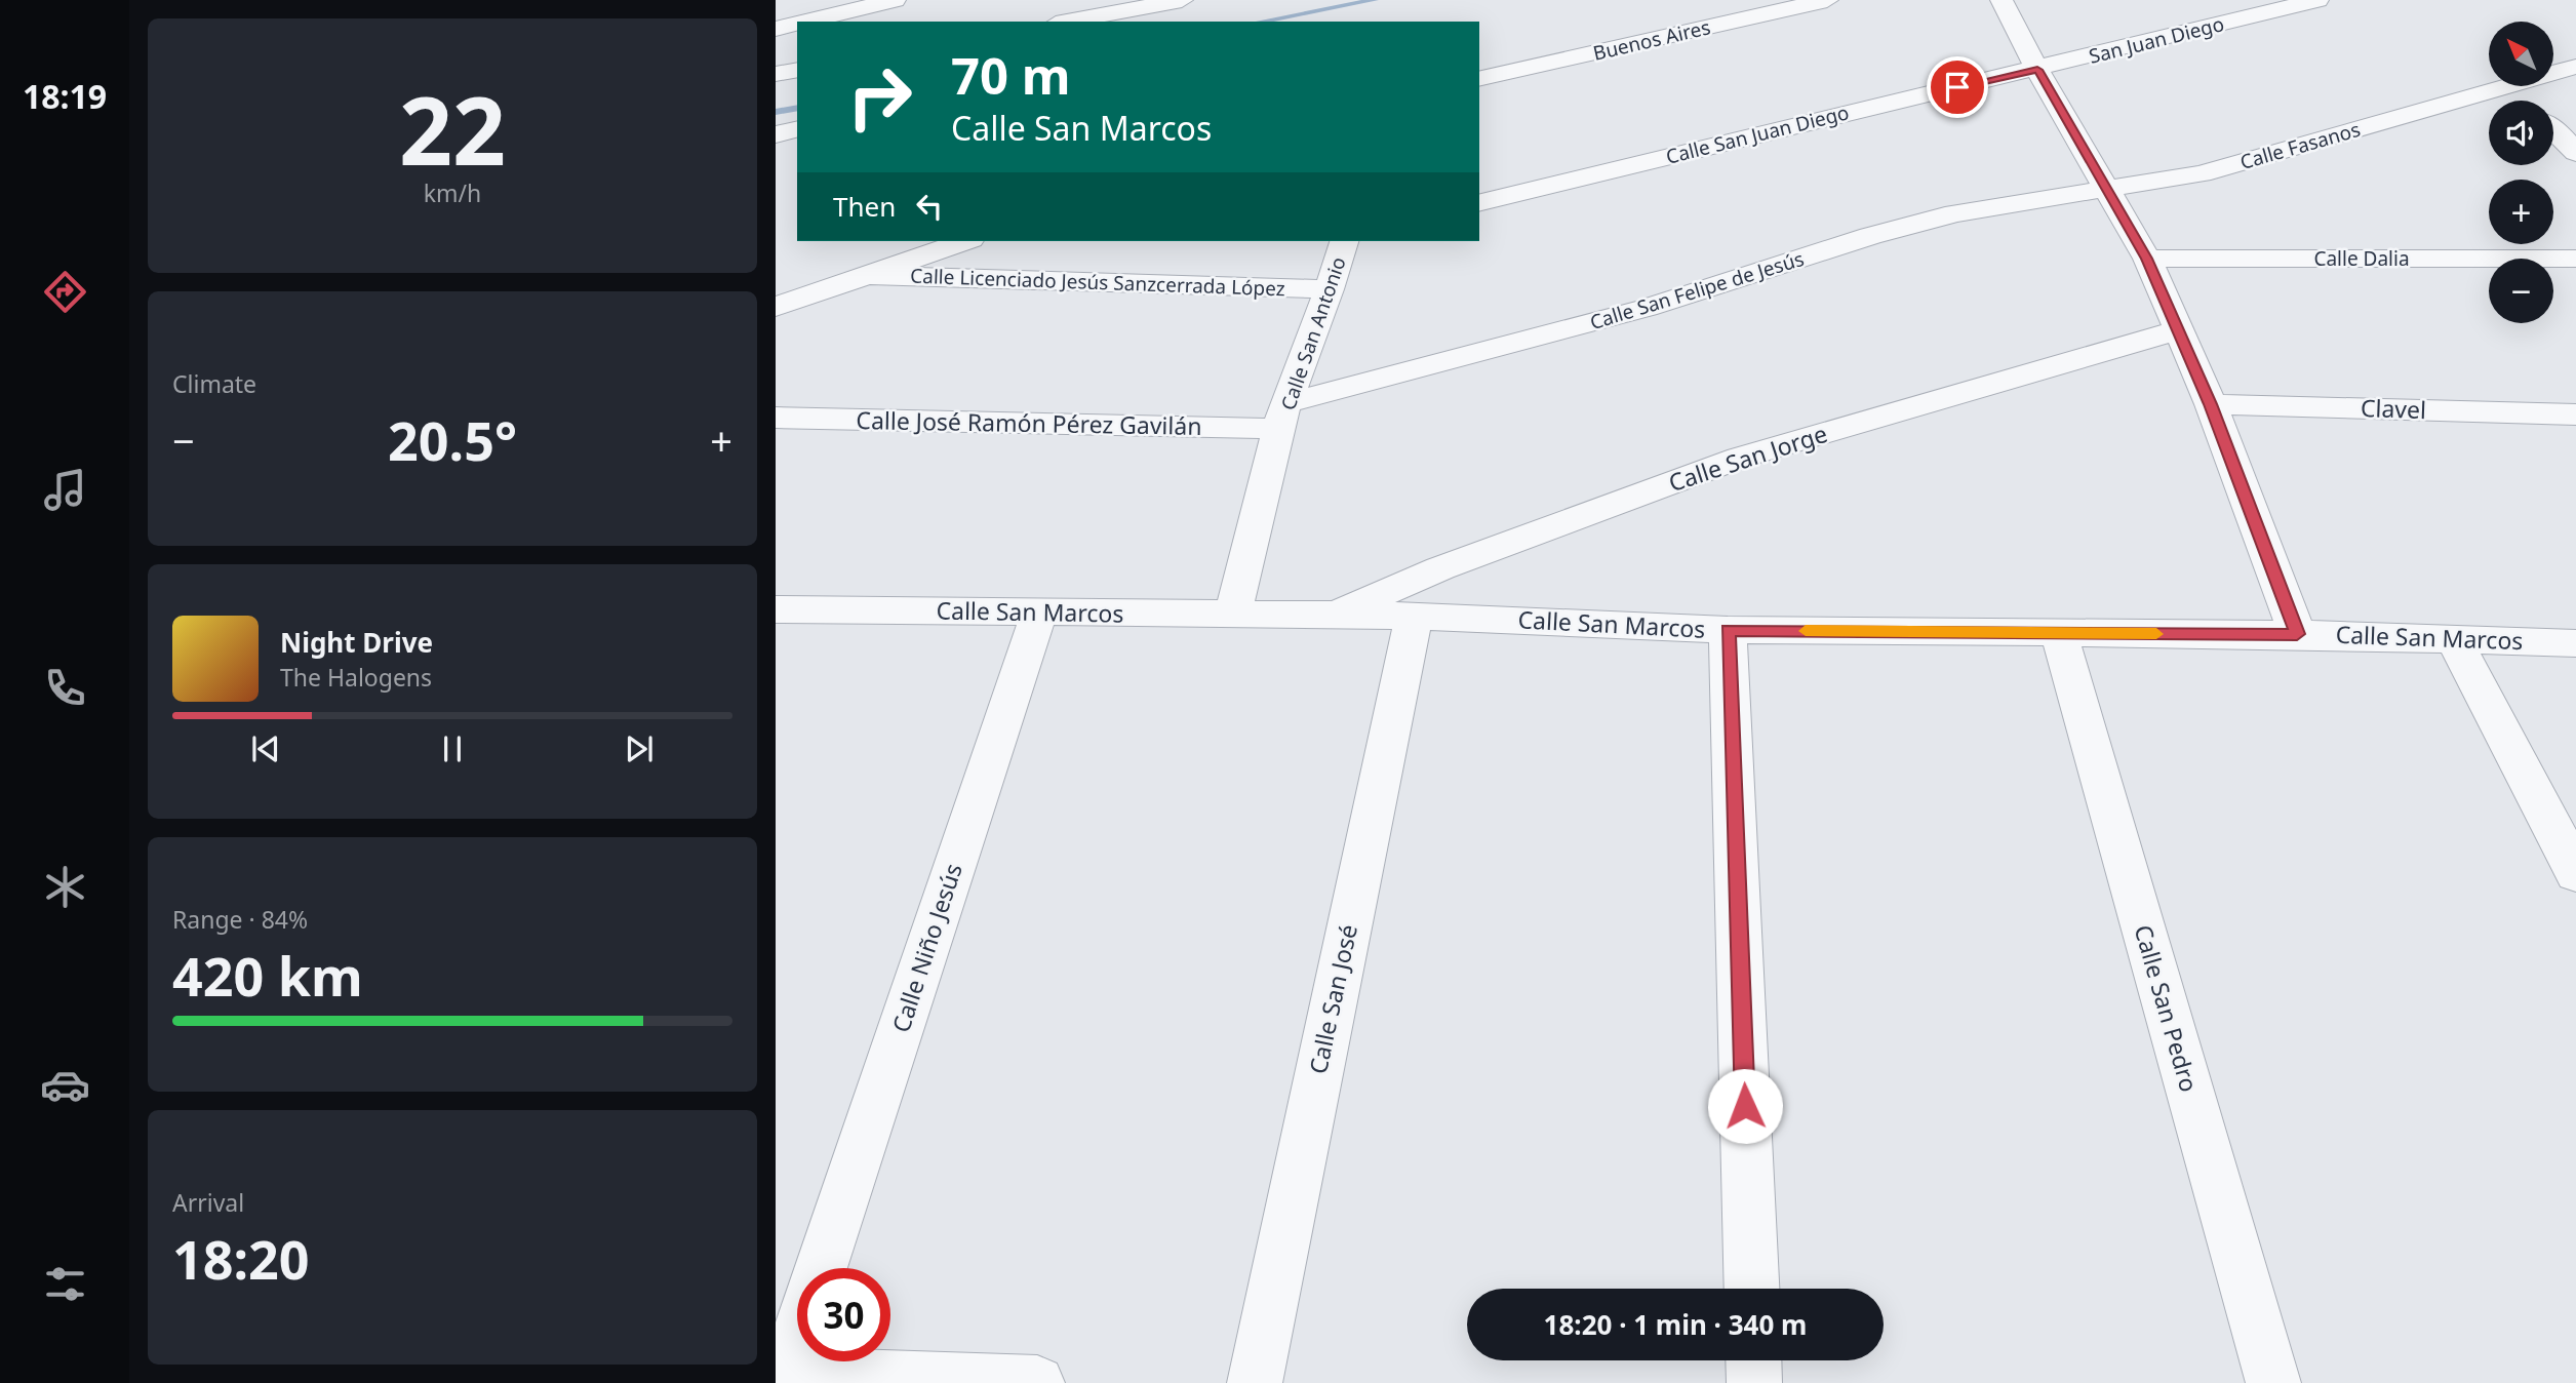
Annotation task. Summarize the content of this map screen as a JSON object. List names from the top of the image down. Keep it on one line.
{"streets":{"street":["Buenos Aires","San Juan Diego","Calle San Juan Diego","Calle Fasanos","Calle Dalia","Calle Licenciado Jesús Sanzcerrada López","Calle San Felipe de Jesús","Calle San Antonio","Clavel","Calle José Ramón Pérez Gavilán","Calle San Jorge","Calle San Marcos","Calle Niño Jesús","Calle San José","Calle San Pedro"]},"crossings":[["San Juan Diego","Calle San Juan Diego"],["Calle Fasanos","Calle San Felipe de Jesús"],["Calle Licenciado Jesús Sanzcerrada López","Calle San Antonio"],["Calle San Felipe de Jesús","Calle San Antonio"],["Calle San Felipe de Jesús","Calle José Ramón Pérez Gavilán"],["Calle San Antonio","Calle José Ramón Pérez Gavilán"],["Calle San Antonio","Calle San Marcos"],["Calle San Jorge","Calle San Marcos"],["Calle San Marcos","Calle Niño Jesús"],["Calle San Marcos","Calle San José"],["Calle San Marcos","Calle San Pedro"]],"north":"top left","page":{"tabs":"18:19","tile":[["22","km/h"],"Climate",["Range · 84%","420 km"],["Arrival","18:20"]],"map_buttons":["+","−"],"turn":["70 m","Calle San Marcos"],"then":"Then","heat":["−","20.5°","+"],"song":["Night Drive","The Halogens"],"limit":"30","trip":"18:20 · 1 min · 340 m"}}
